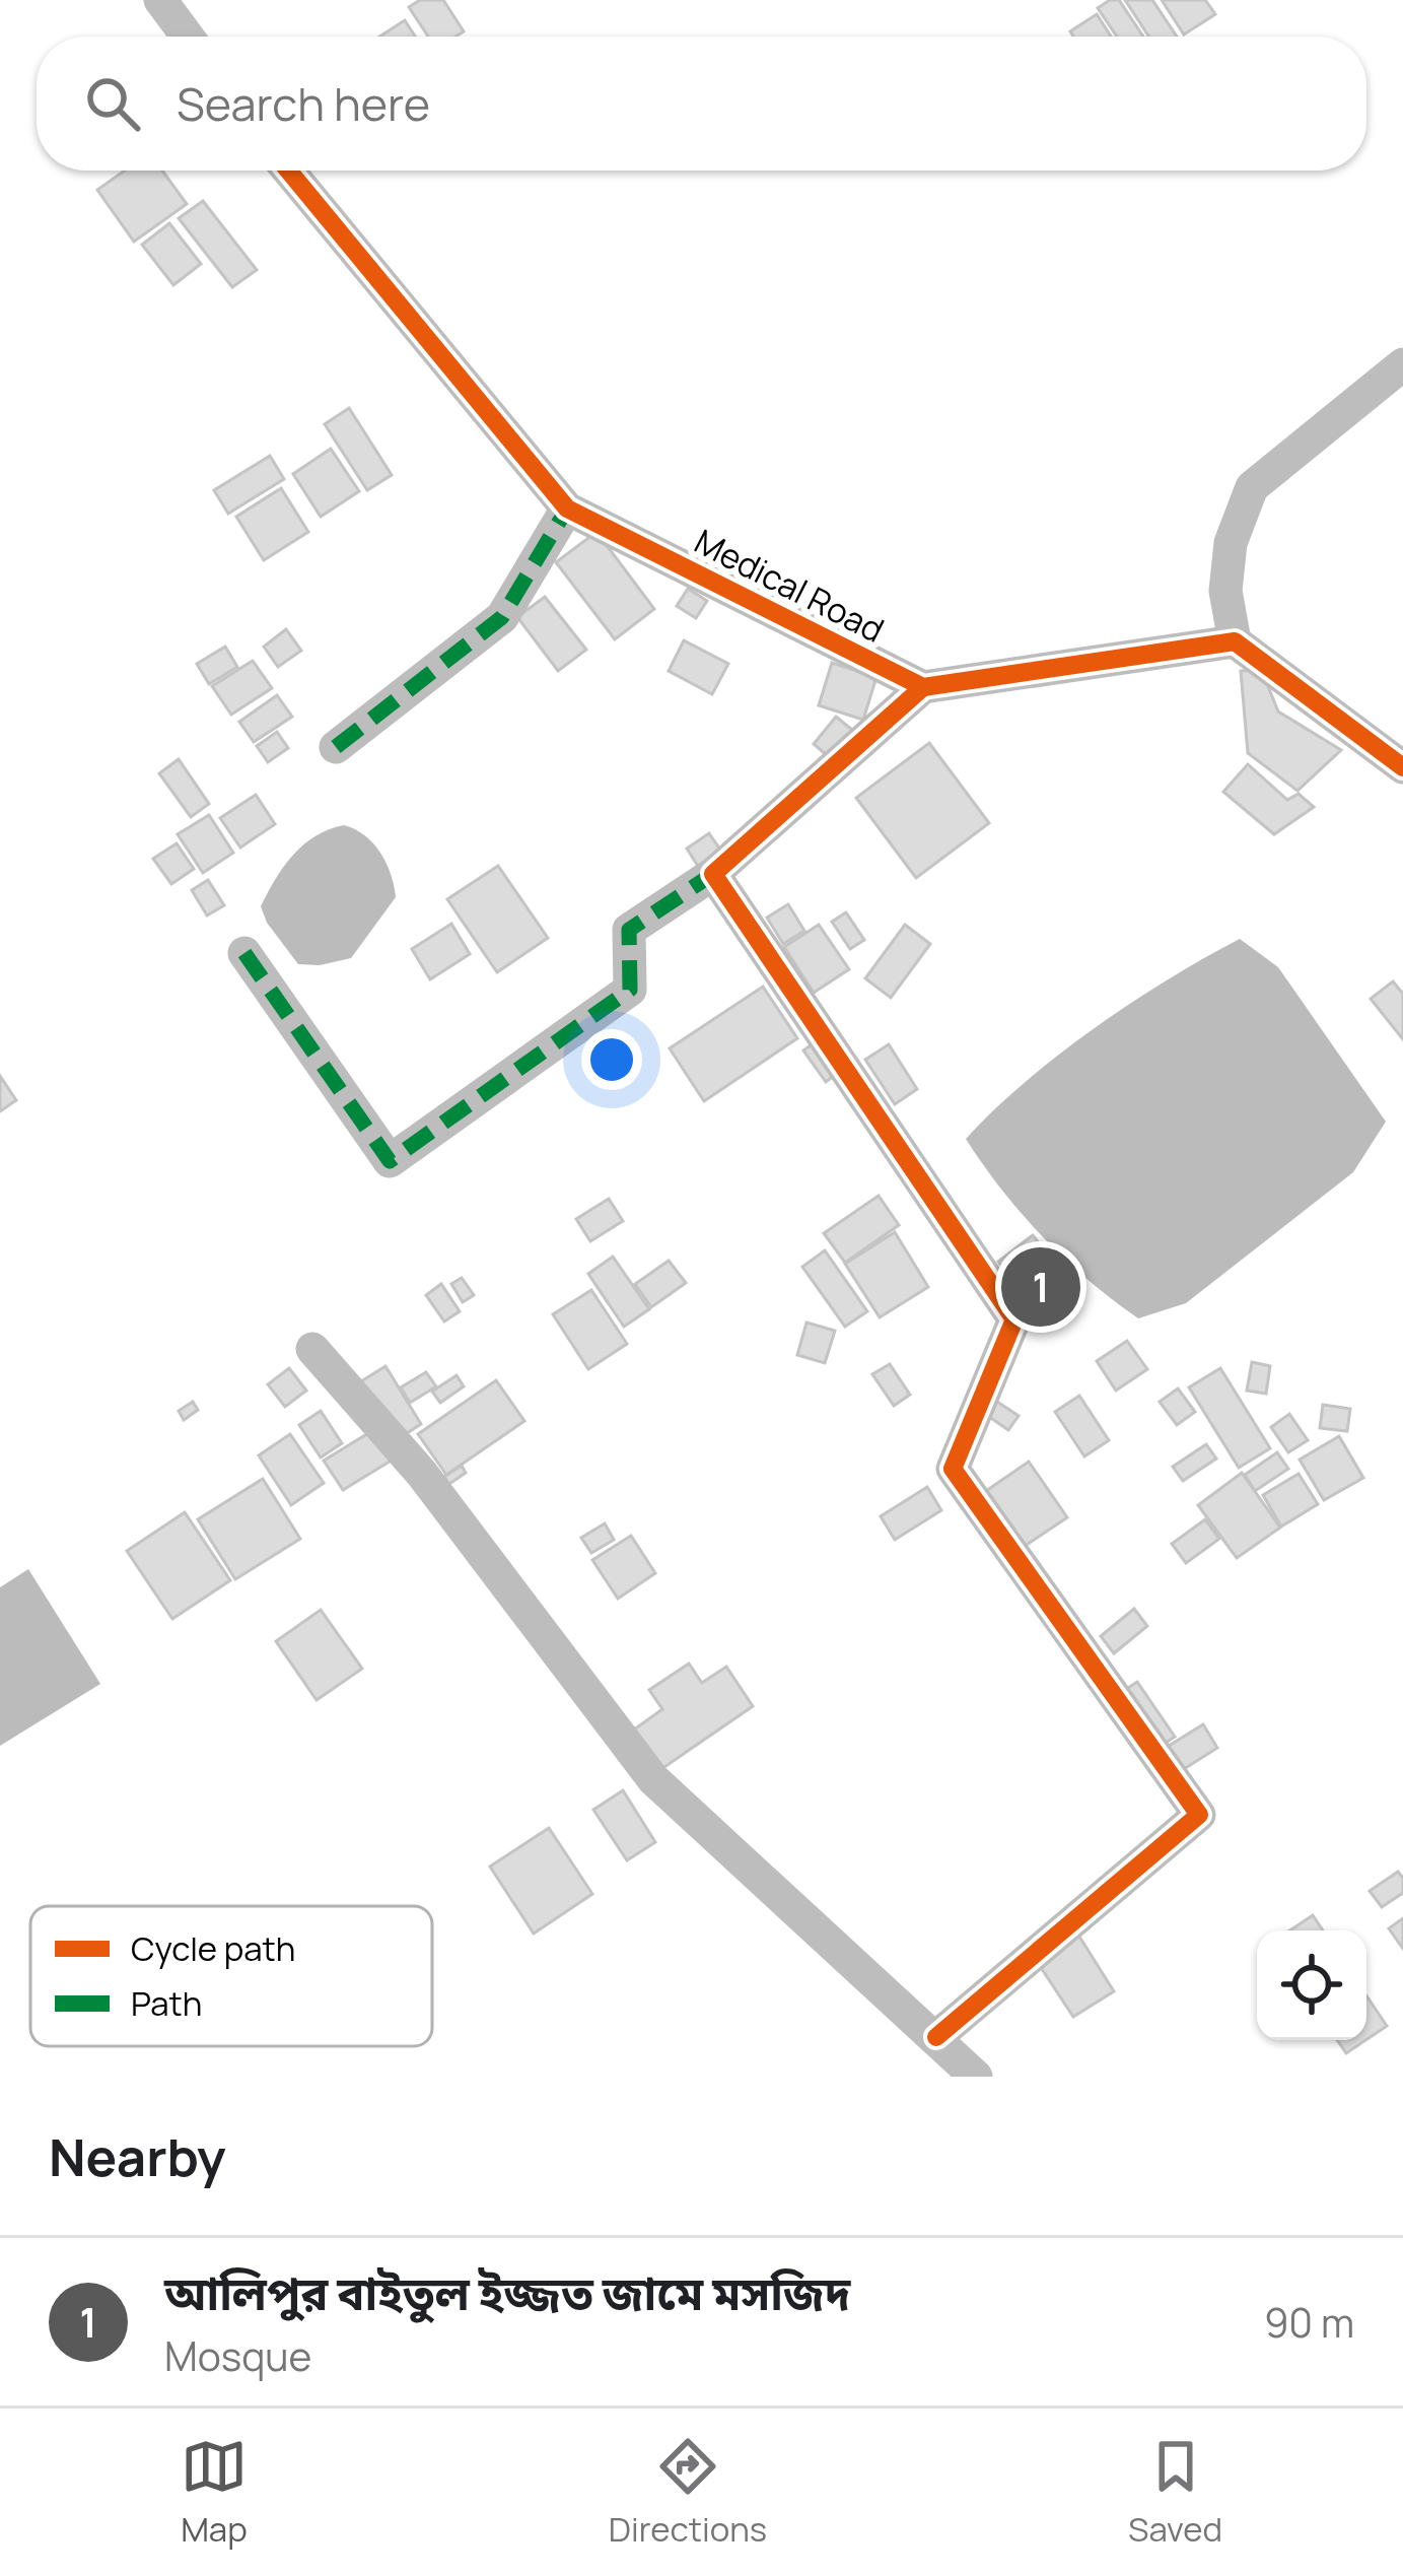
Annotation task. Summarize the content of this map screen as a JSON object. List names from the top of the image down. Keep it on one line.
{"streets":{"street":["Medical Road"]},"legend":["Cycle path","Path"],"page":{"search":"Search here","pins":"1","heading":"Nearby","list":[{"mark":"1","name":"আলিপুর বাইতুল ইজ্জত জামে মসজিদ","note":"Mosque","value":"90 m"}],"nav":["Map","Directions","Saved"]}}
